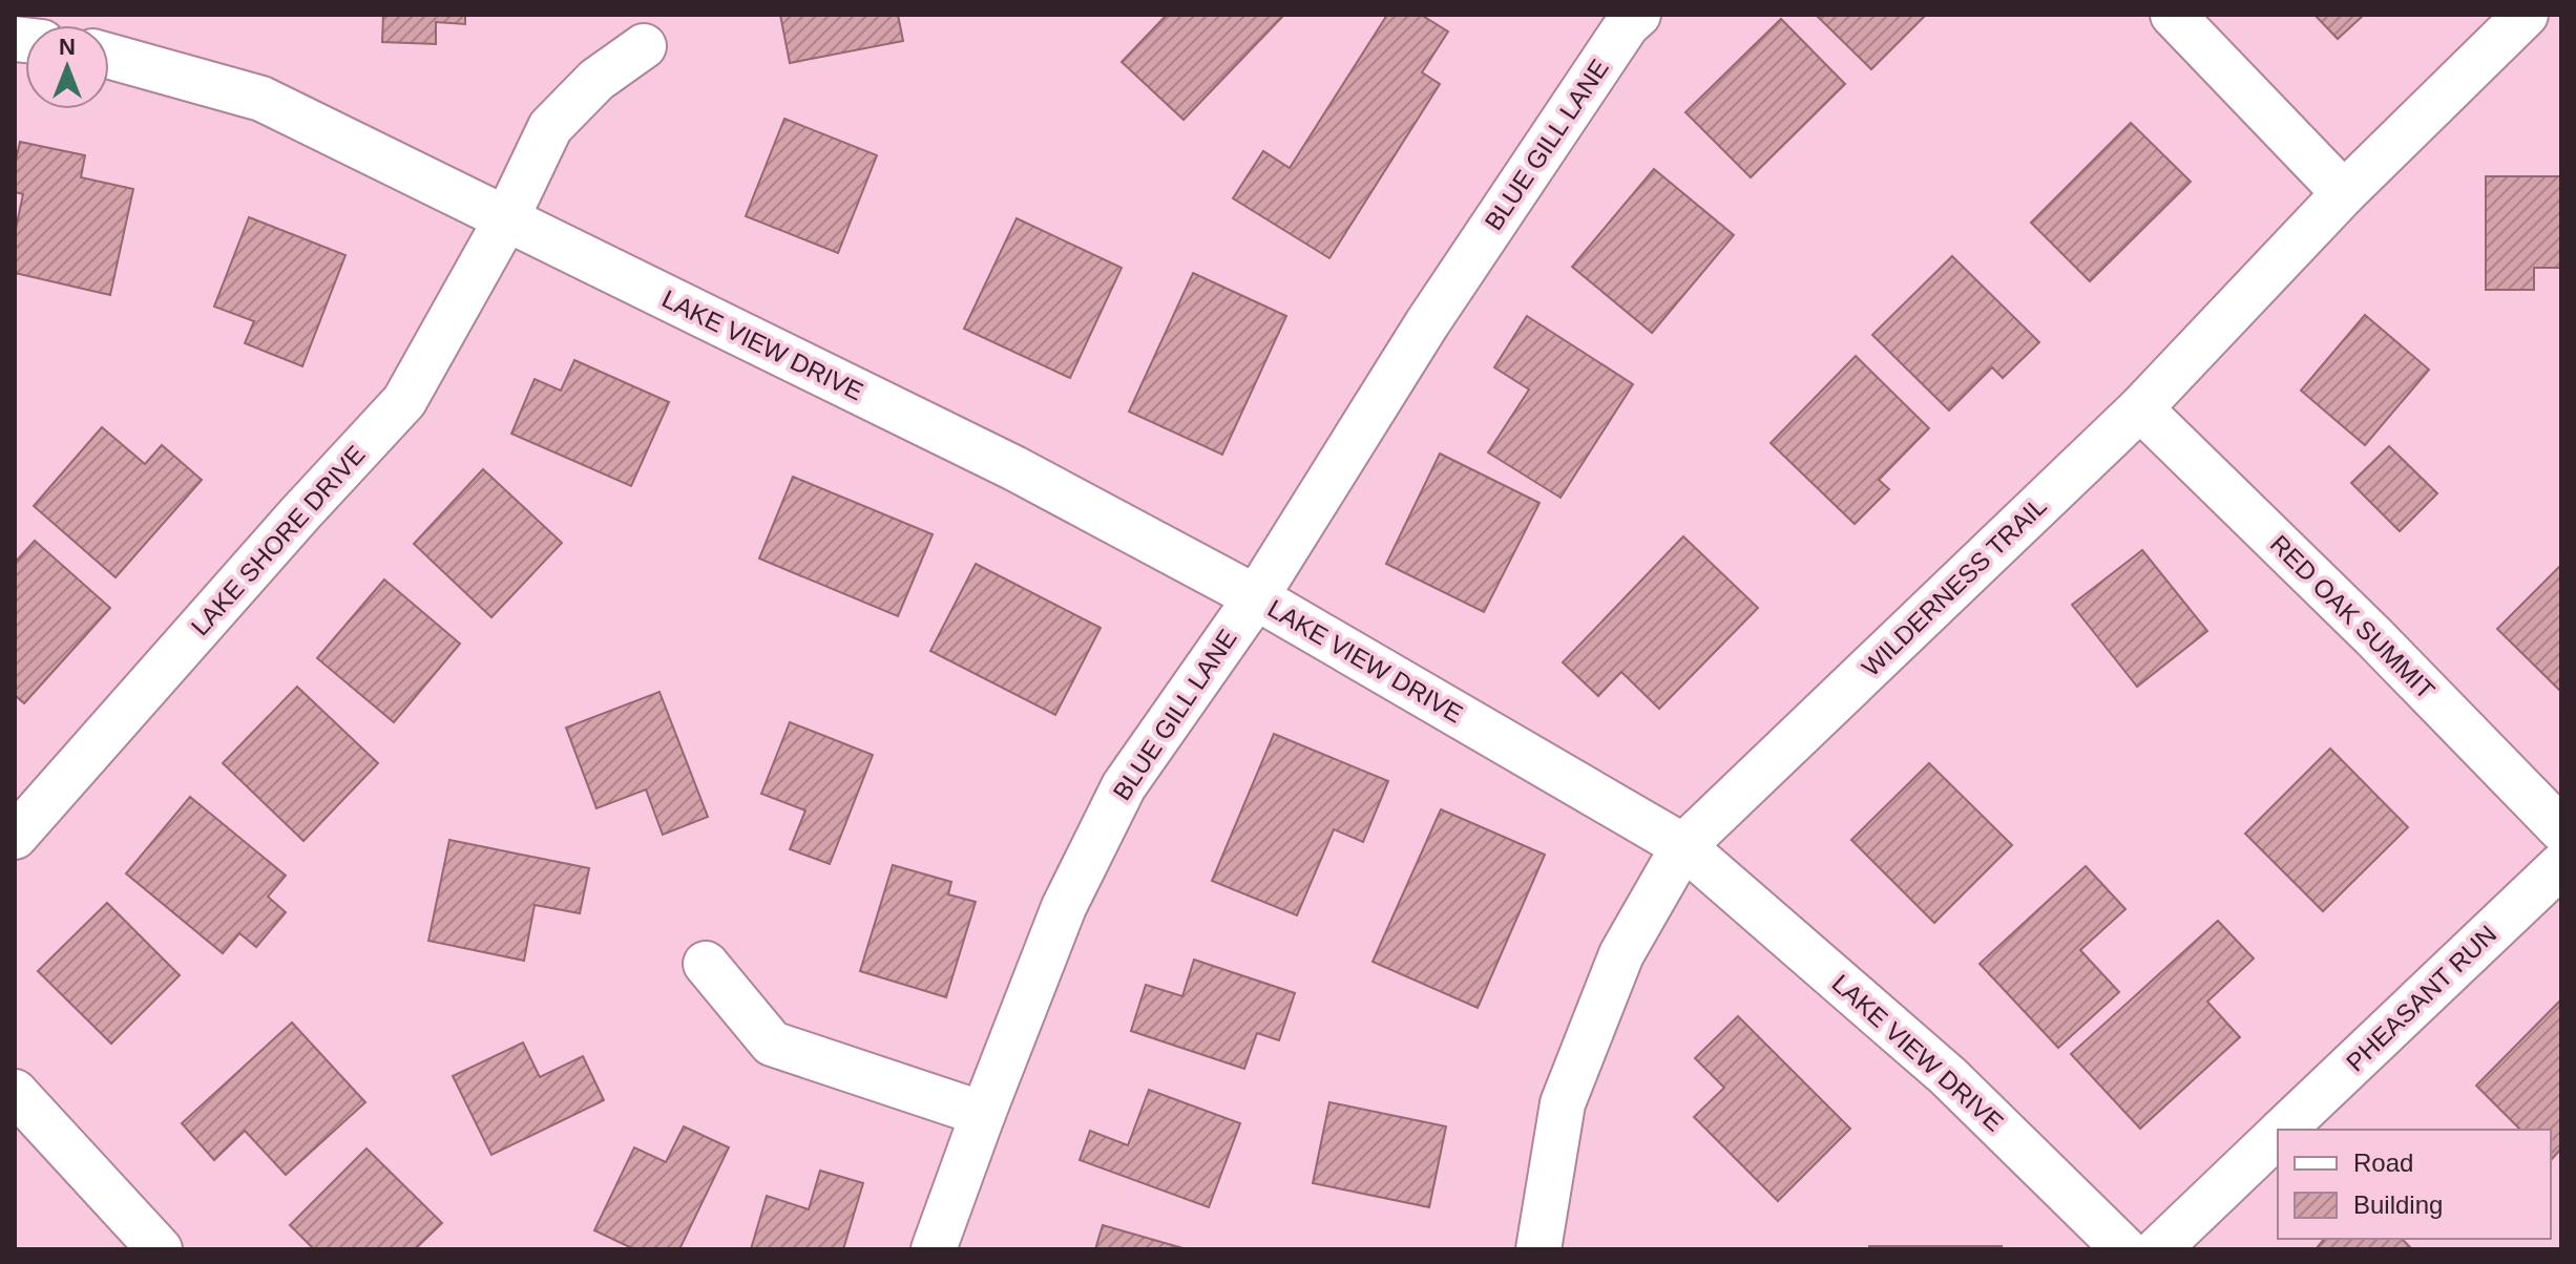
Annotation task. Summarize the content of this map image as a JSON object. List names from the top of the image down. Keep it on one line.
{"streets":{"street":["BLUE GILL LANE","LAKE VIEW DRIVE","LAKE SHORE DRIVE","WILDERNESS TRAIL","RED OAK SUMMIT","PHEASANT RUN"]},"crossings":[["BLUE GILL LANE","LAKE VIEW DRIVE"],["LAKE VIEW DRIVE","LAKE SHORE DRIVE"],["LAKE VIEW DRIVE","WILDERNESS TRAIL"],["WILDERNESS TRAIL","RED OAK SUMMIT"]],"legend":["Road","Building"],"north":"top"}
